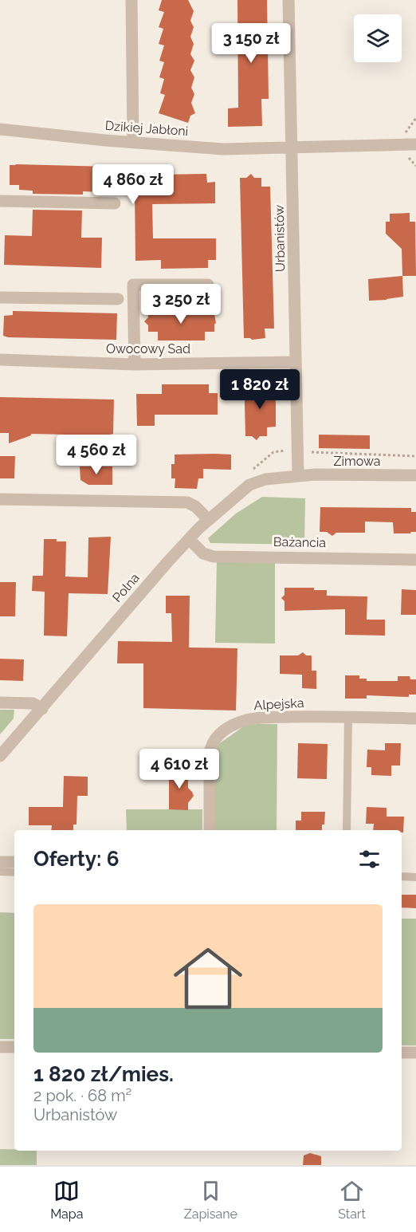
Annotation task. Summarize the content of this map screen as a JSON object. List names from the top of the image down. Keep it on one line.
{"streets":{"street":["Dzikiej Jabłoni","Urbanistów","Owocowy Sad","Zimowa","Bażancia","Polna","Alpejska"]},"crossings":[["Dzikiej Jabłoni","Urbanistów"],["Urbanistów","Owocowy Sad"],["Urbanistów","Zimowa"],["Urbanistów","Polna"],["Zimowa","Polna"],["Bażancia","Polna"]],"page":{"price":["3 150 zł","4 860 zł","3 250 zł","1 820 zł","4 560 zł","4 610 zł"],"heading":"Oferty: 6","list":[{"name":"1 820 zł/mies.","note":"2 pok. · 68 m² · Urbanistów"}],"tabs":["Mapa","Zapisane","Start"]}}
